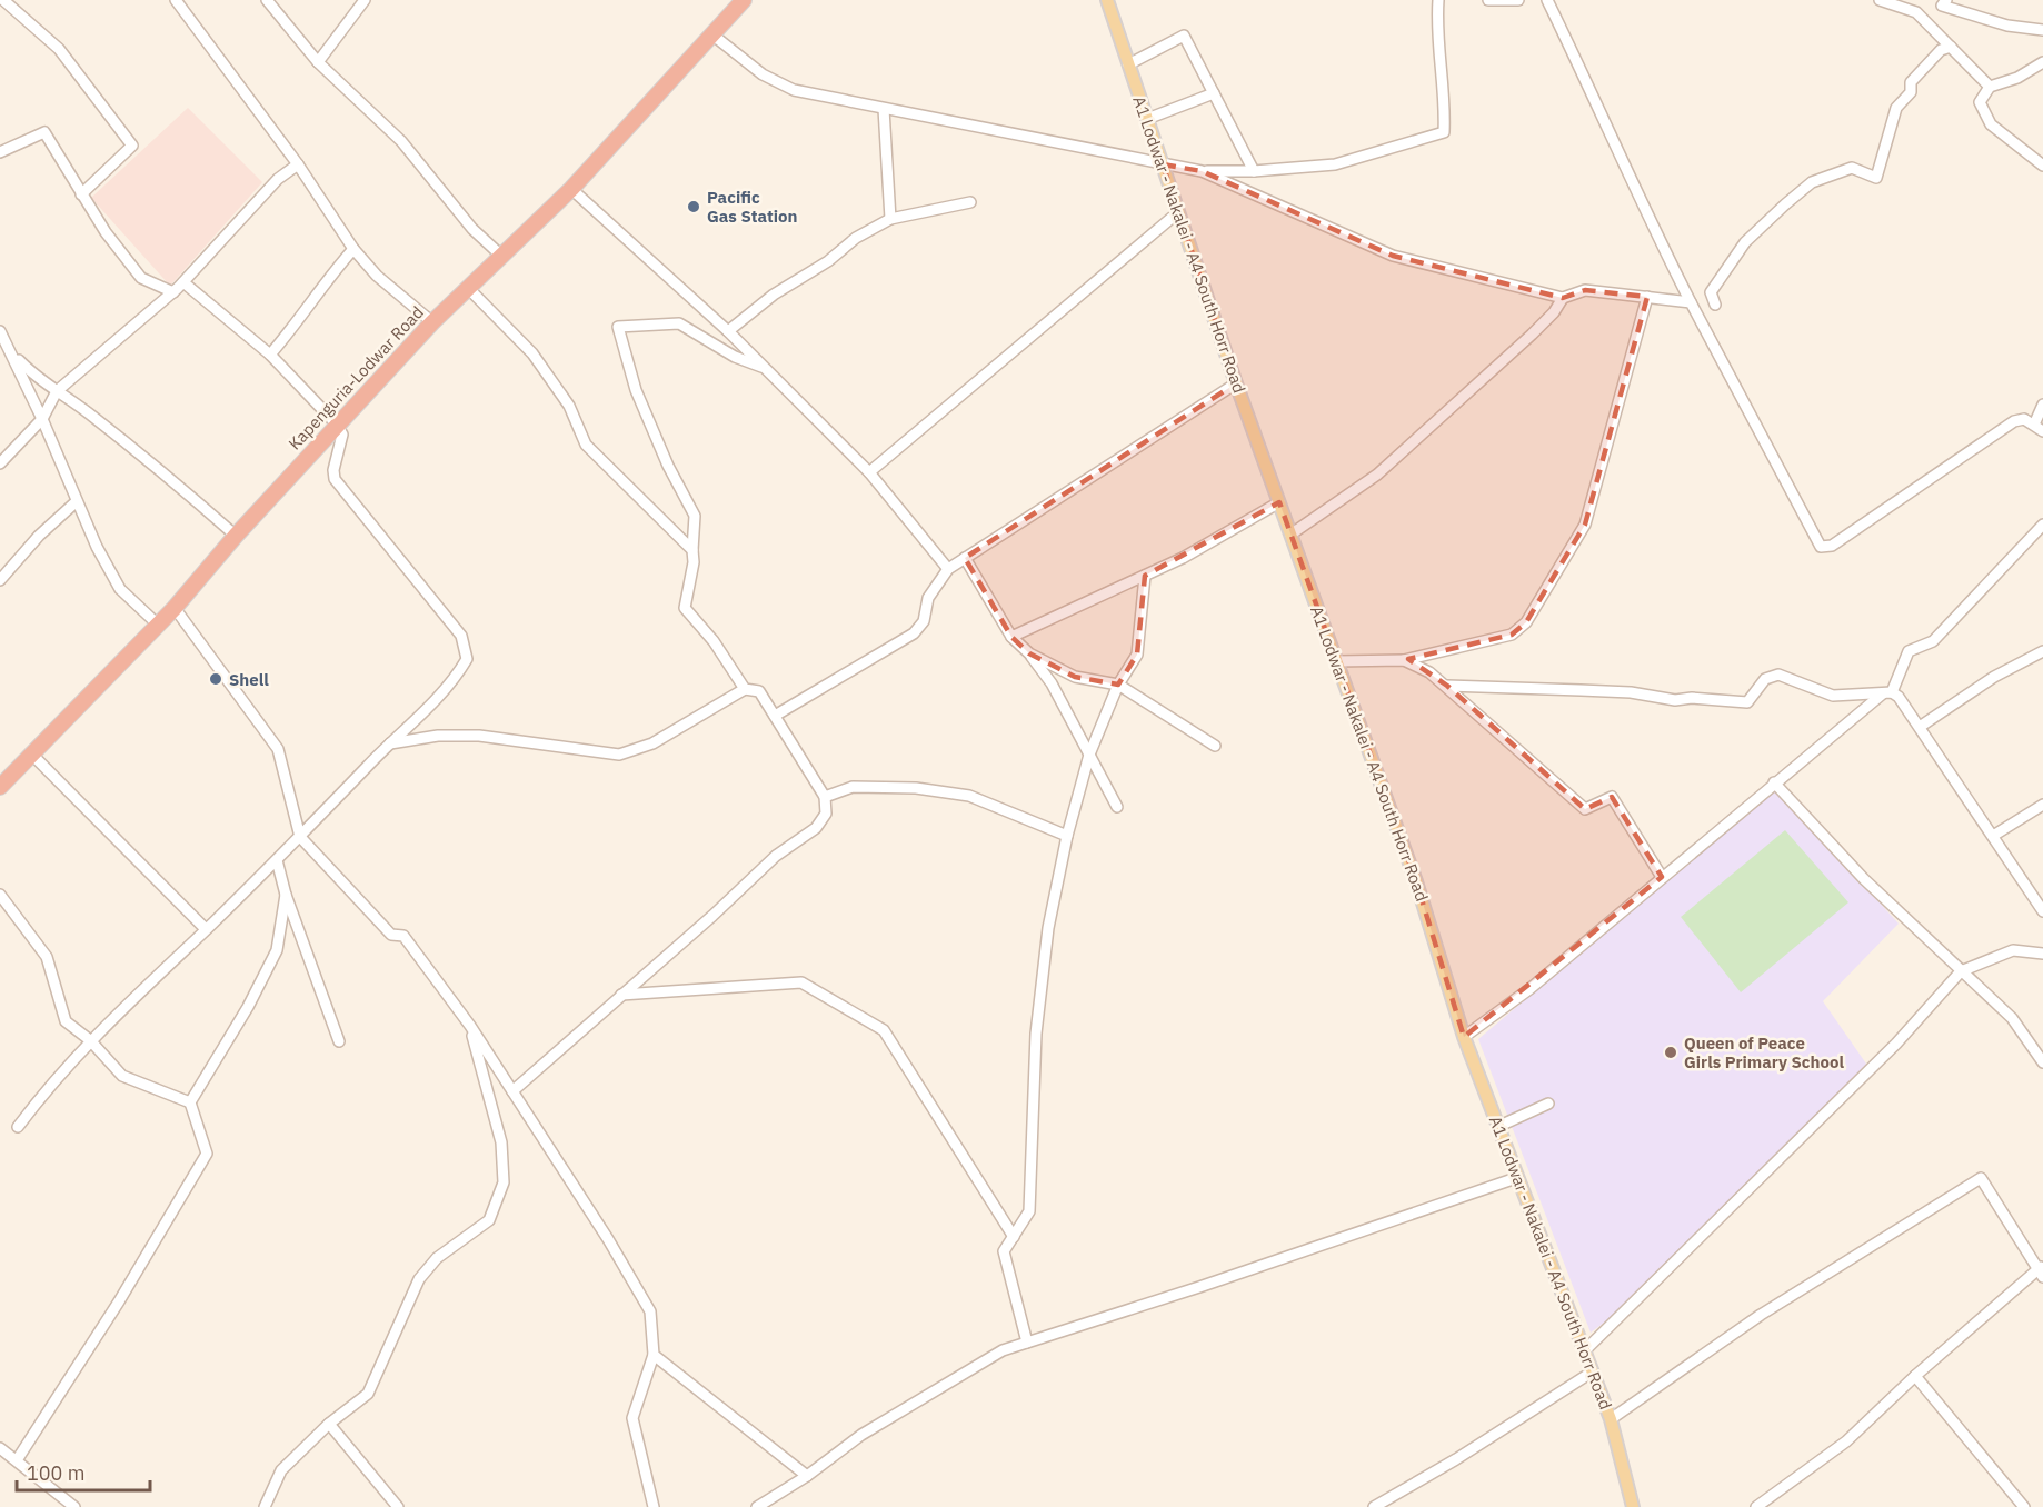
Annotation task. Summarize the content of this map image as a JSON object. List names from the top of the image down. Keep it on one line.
{"streets":{"highway":["Kapenguria-Lodwar Road"],"main road":["A1 Lodwar - Nakalei - A4 South Horr Road"]},"places":["Pacific Gas Station","Shell","Queen of Peace Girls Primary School"],"scale_bar":"100 m"}
